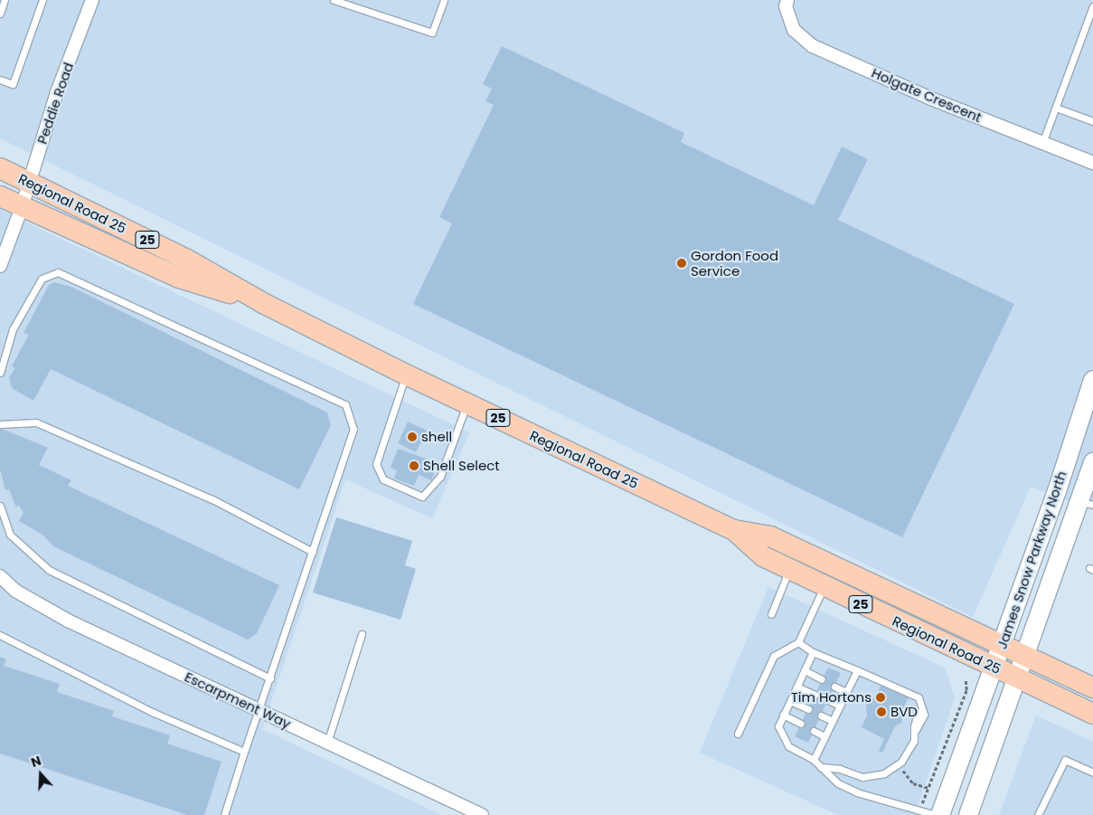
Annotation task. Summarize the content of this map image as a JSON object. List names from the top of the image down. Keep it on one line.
{"streets":{"main road":["Regional Road 25","25","James Snow Parkway North"],"street":["Holgate Crescent","Peddie Road","Escarpment Way"]},"crossings":[["Peddie Road","Regional Road 25"],["Regional Road 25","James Snow Parkway North"]],"places":["Gordon Food Service","shell","Shell Select","Tim Hortons","BVD"],"north":"top"}
